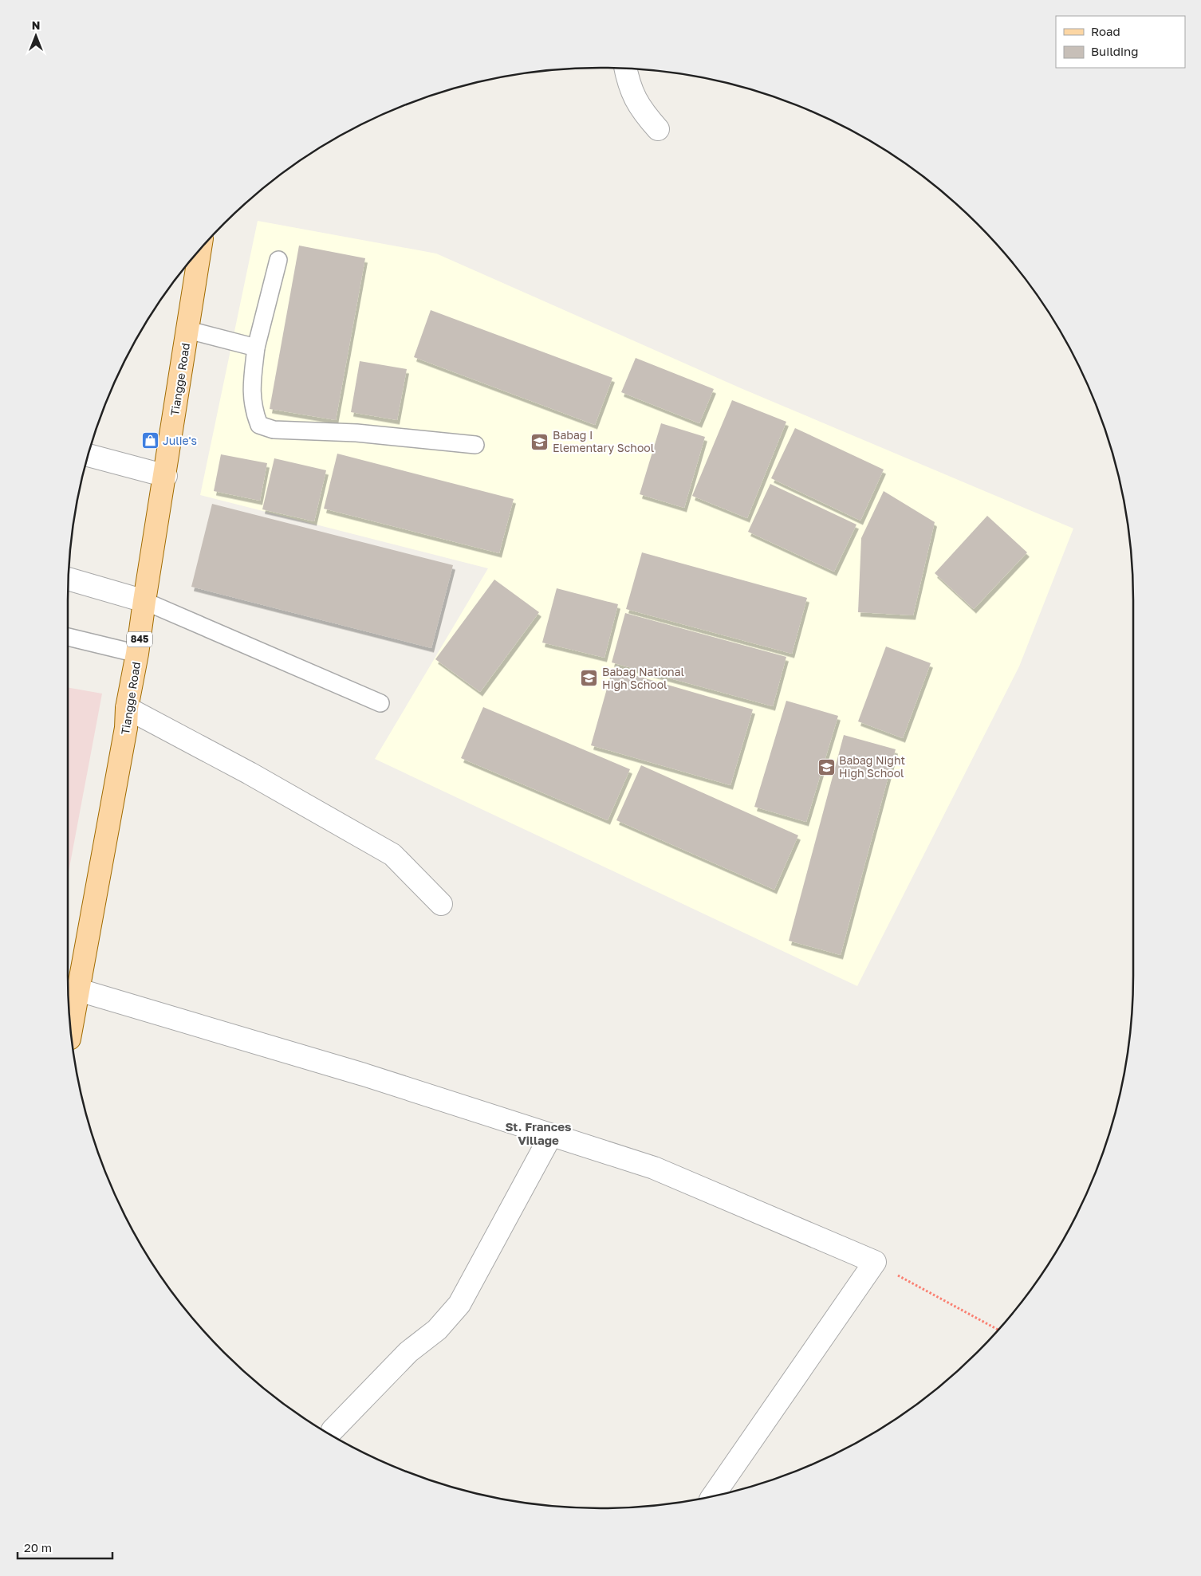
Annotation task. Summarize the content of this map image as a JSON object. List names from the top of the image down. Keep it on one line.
{"streets":{"main road":["Tiangge Road","845"]},"districts":["St. Frances Village"],"places":{"shop":["Julie's"],"school or university":["Babag I Elementary School","Babag National High School","Babag Night High School"]},"legend":["Road","Building"],"scale_bar":"20 m","north":"top"}
